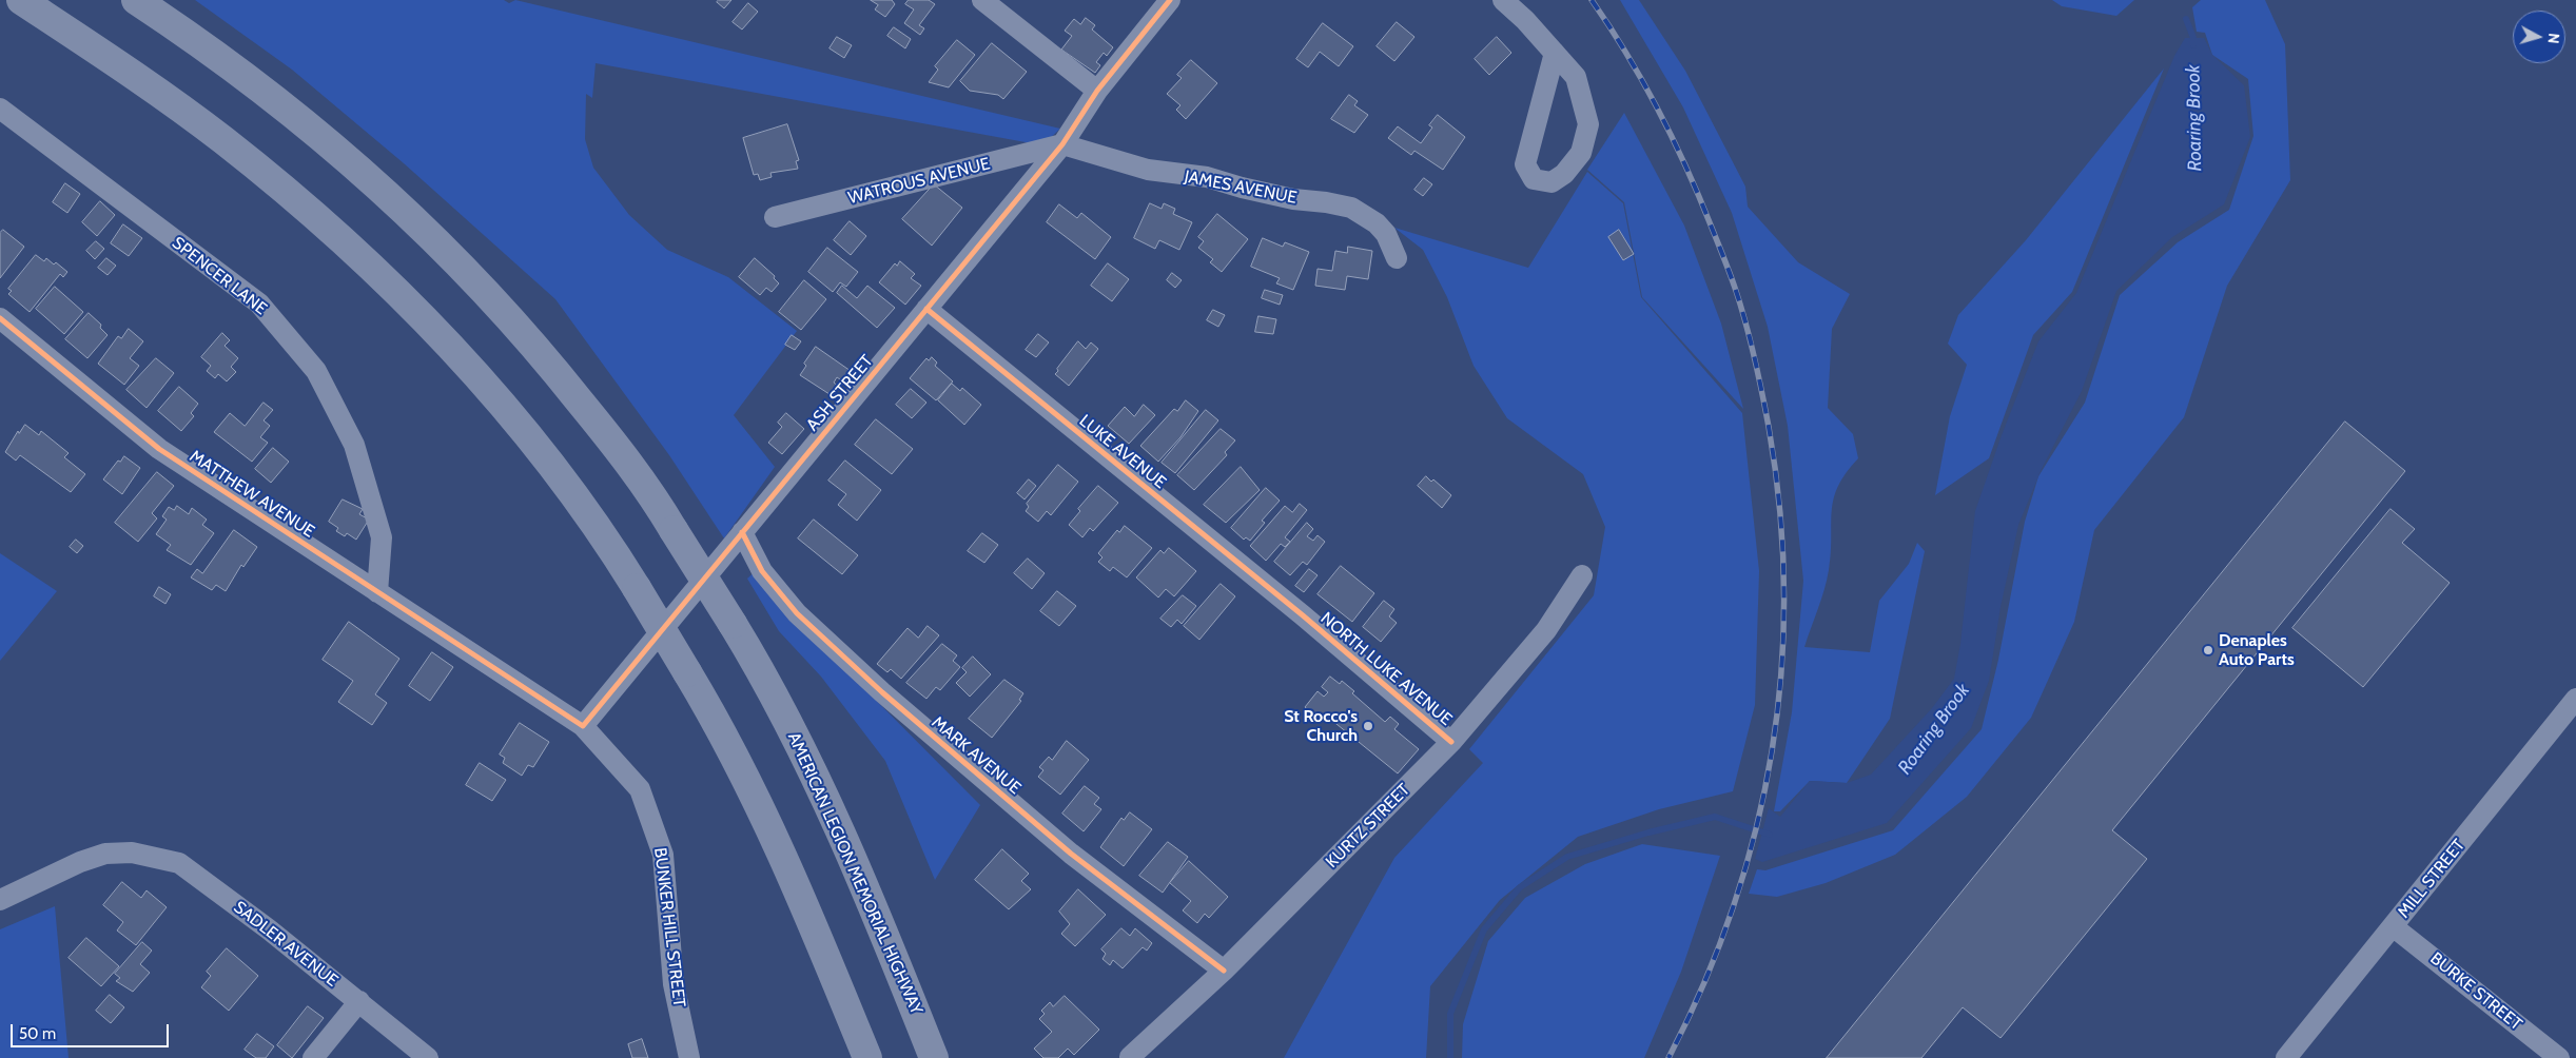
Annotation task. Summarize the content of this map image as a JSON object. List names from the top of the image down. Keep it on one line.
{"streets":{"highway":["AMERICAN LEGION MEMORIAL HIGHWAY"],"street":["WATROUS AVENUE","JAMES AVENUE","SPENCER LANE","ASH STREET","LUKE AVENUE","MATTHEW AVENUE","NORTH LUKE AVENUE","MARK AVENUE","KURTZ STREET","MILL STREET","BUNKER HILL STREET","SADLER AVENUE","BURKE STREET"]},"crossings":[["WATROUS AVENUE","JAMES AVENUE"],["WATROUS AVENUE","ASH STREET"],["JAMES AVENUE","ASH STREET"],["SPENCER LANE","MATTHEW AVENUE"],["ASH STREET","LUKE AVENUE"],["ASH STREET","MATTHEW AVENUE"],["ASH STREET","MARK AVENUE"],["ASH STREET","BUNKER HILL STREET"],["LUKE AVENUE","NORTH LUKE AVENUE"],["MATTHEW AVENUE","BUNKER HILL STREET"],["NORTH LUKE AVENUE","KURTZ STREET"],["MARK AVENUE","KURTZ STREET"],["MILL STREET","BURKE STREET"]],"water":["Roaring Brook"],"places":["Denaples Auto Parts","St Rocco's Church"],"scale_bar":"50 m","north":"right"}
